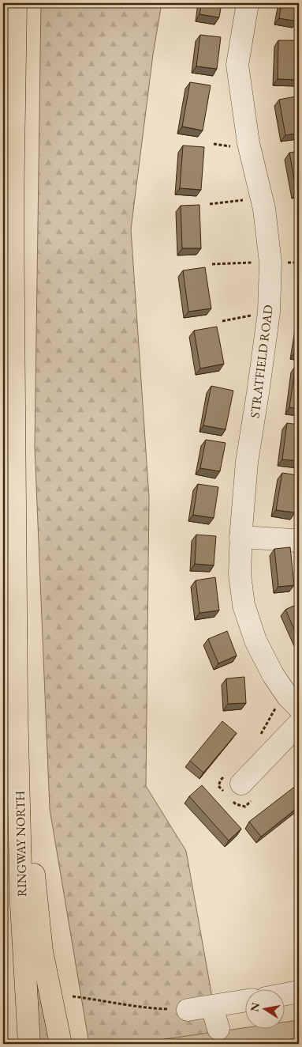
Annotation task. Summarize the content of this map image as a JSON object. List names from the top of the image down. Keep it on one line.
{"streets":{"highway":["RINGWAY NORTH"],"street":["STRATFIELD ROAD"]},"north":"left"}
